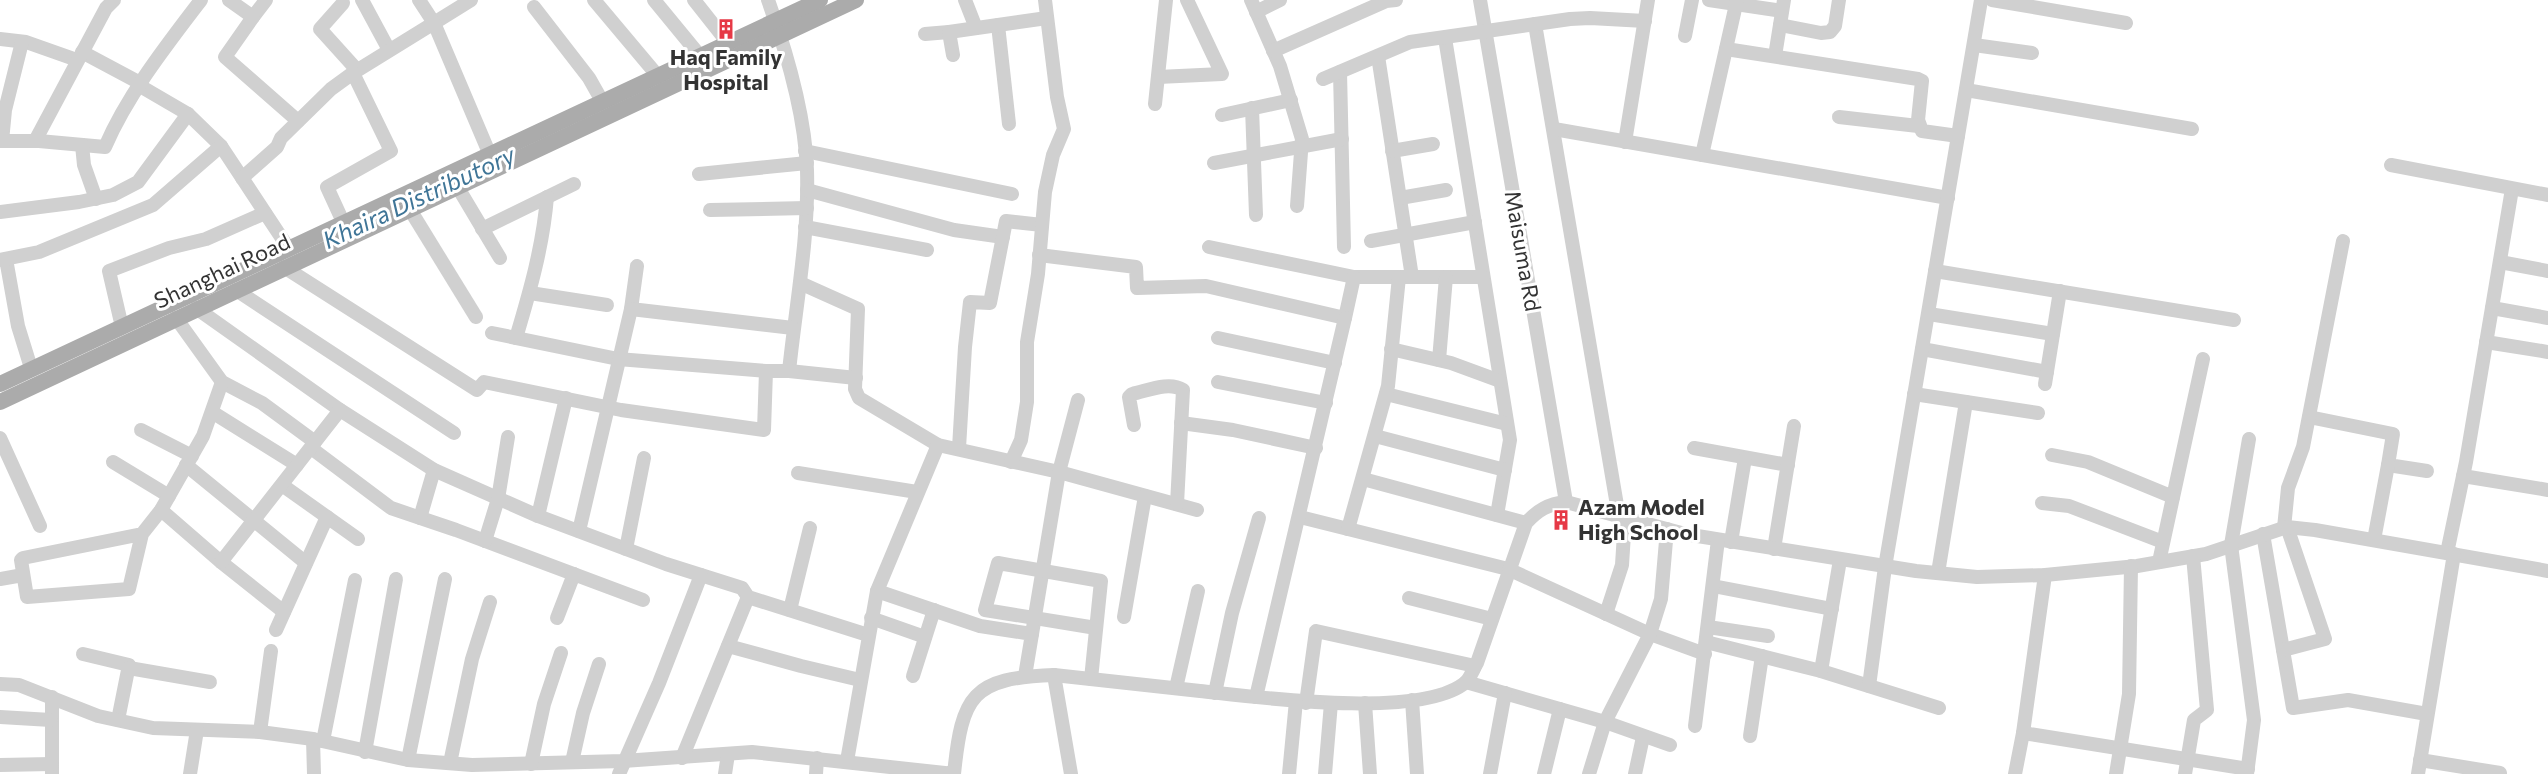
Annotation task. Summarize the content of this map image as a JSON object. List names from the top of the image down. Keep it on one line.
{"streets":{"main road":["Shanghai Road"],"street":["Maisuma Rd"]},"water":["Khaira Distributory"],"places":{"building":["Haq Family Hospital","Azam Model High School"]}}
